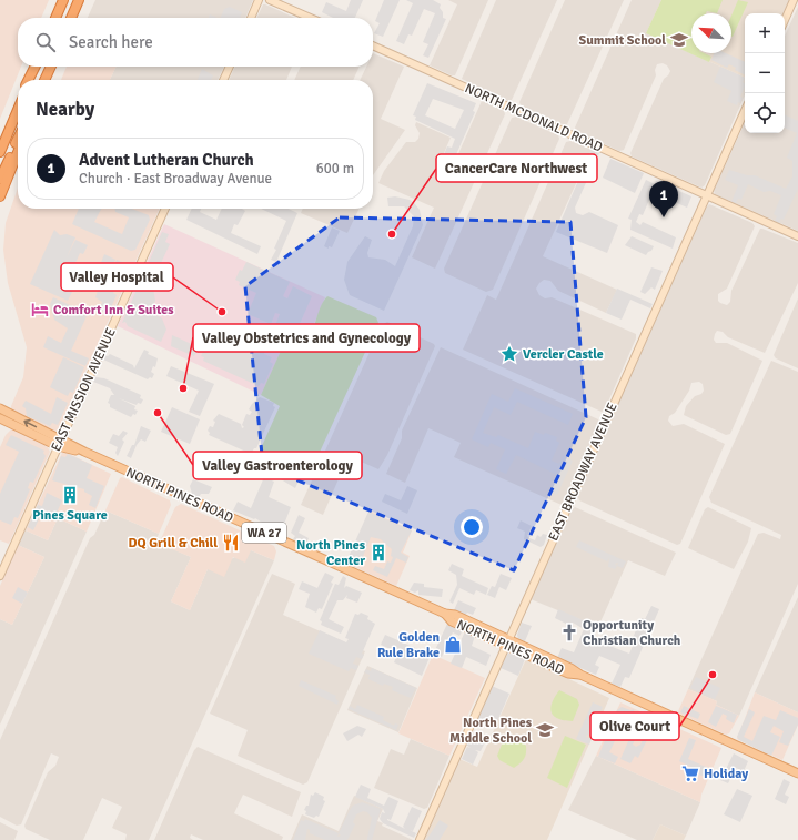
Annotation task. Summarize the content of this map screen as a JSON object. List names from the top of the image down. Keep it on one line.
{"streets":{"main road":["NORTH PINES ROAD","WA 27"],"street":["NORTH MCDONALD ROAD","EAST MISSION AVENUE","EAST BROADWAY AVENUE"]},"crossings":[["NORTH MCDONALD ROAD","EAST BROADWAY AVENUE"],["EAST MISSION AVENUE","NORTH PINES ROAD"],["EAST BROADWAY AVENUE","NORTH PINES ROAD"]],"places":{"school or university":["Summit School","North Pines Middle School"],"other":["CancerCare Northwest","Valley Hospital","Valley Obstetrics and Gynecology","Valley Gastroenterology","Olive Court"],"hotel":["Comfort Inn & Suites"],"place":["Vercler Castle"],"building":["Pines Square","North Pines Center"],"restaurant":["DQ Grill & Chill"],"church":["Opportunity Christian Church"],"shop":["Golden Rule Brake"],"supermarket":["Holiday"]},"north":"top left","page":{"map_buttons":["+","−"],"search":"Search here","heading":"Nearby","list":[{"mark":"1","name":"Advent Lutheran Church","note":"Church · East Broadway Avenue","value":"600 m"}],"pins":"1"}}
